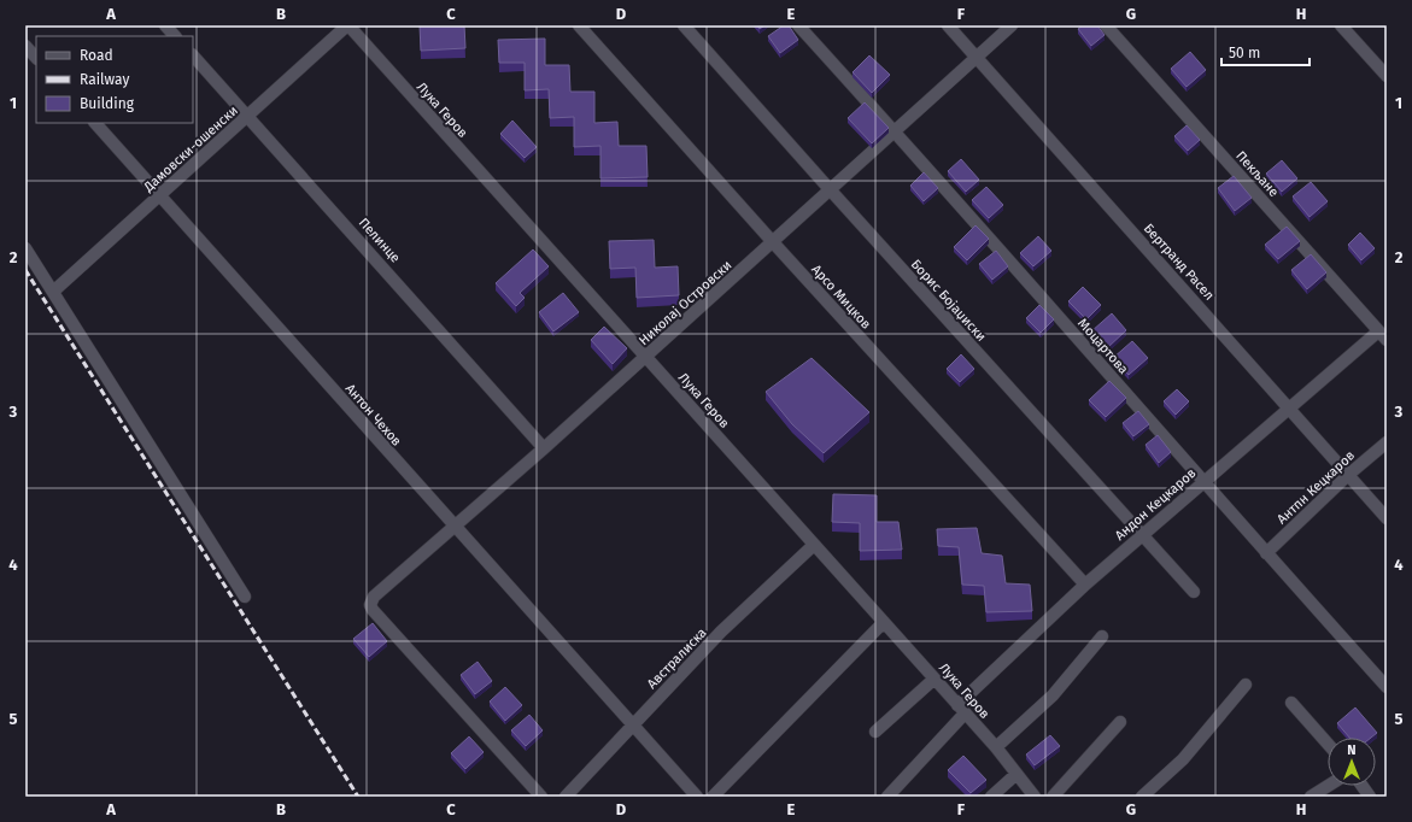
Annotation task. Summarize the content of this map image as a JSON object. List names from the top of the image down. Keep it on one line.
{"streets":{"street":["Лука Геров","Дамовски-ошенски","Пекљане","Пелинце","Бертранд Расел","Арсо Мицков","Борис Бојаџиски","Николај Островски","Моцартова","Антон Чехов","Антпн Кецкаров","Андон Кецкаров","Австралиска"]},"crossings":[["Лука Геров","Дамовски-ошенски"],["Лука Геров","Николај Островски"],["Лука Геров","Андон Кецкаров"],["Лука Геров","Австралиска"],["Дамовски-ошенски","Пелинце"],["Дамовски-ошенски","Антон Чехов"],["Пекљане","Андон Кецкаров"],["Пелинце","Николај Островски"],["Бертранд Расел","Николај Островски"],["Бертранд Расел","Антпн Кецкаров"],["Бертранд Расел","Андон Кецкаров"],["Арсо Мицков","Николај Островски"],["Арсо Мицков","Андон Кецкаров"],["Борис Бојаџиски","Николај Островски"],["Борис Бојаџиски","Андон Кецкаров"],["Николај Островски","Моцартова"],["Николај Островски","Антон Чехов"],["Моцартова","Антпн Кецкаров"],["Моцартова","Андон Кецкаров"],["Антон Чехов","Австралиска"]],"legend":["Road","Railway","Building"],"scale_bar":"50 m","north":"top","grid":{"columns":["A","B","C","D","E","F","G","H"],"rows":["1","2","3","4","5"]}}
